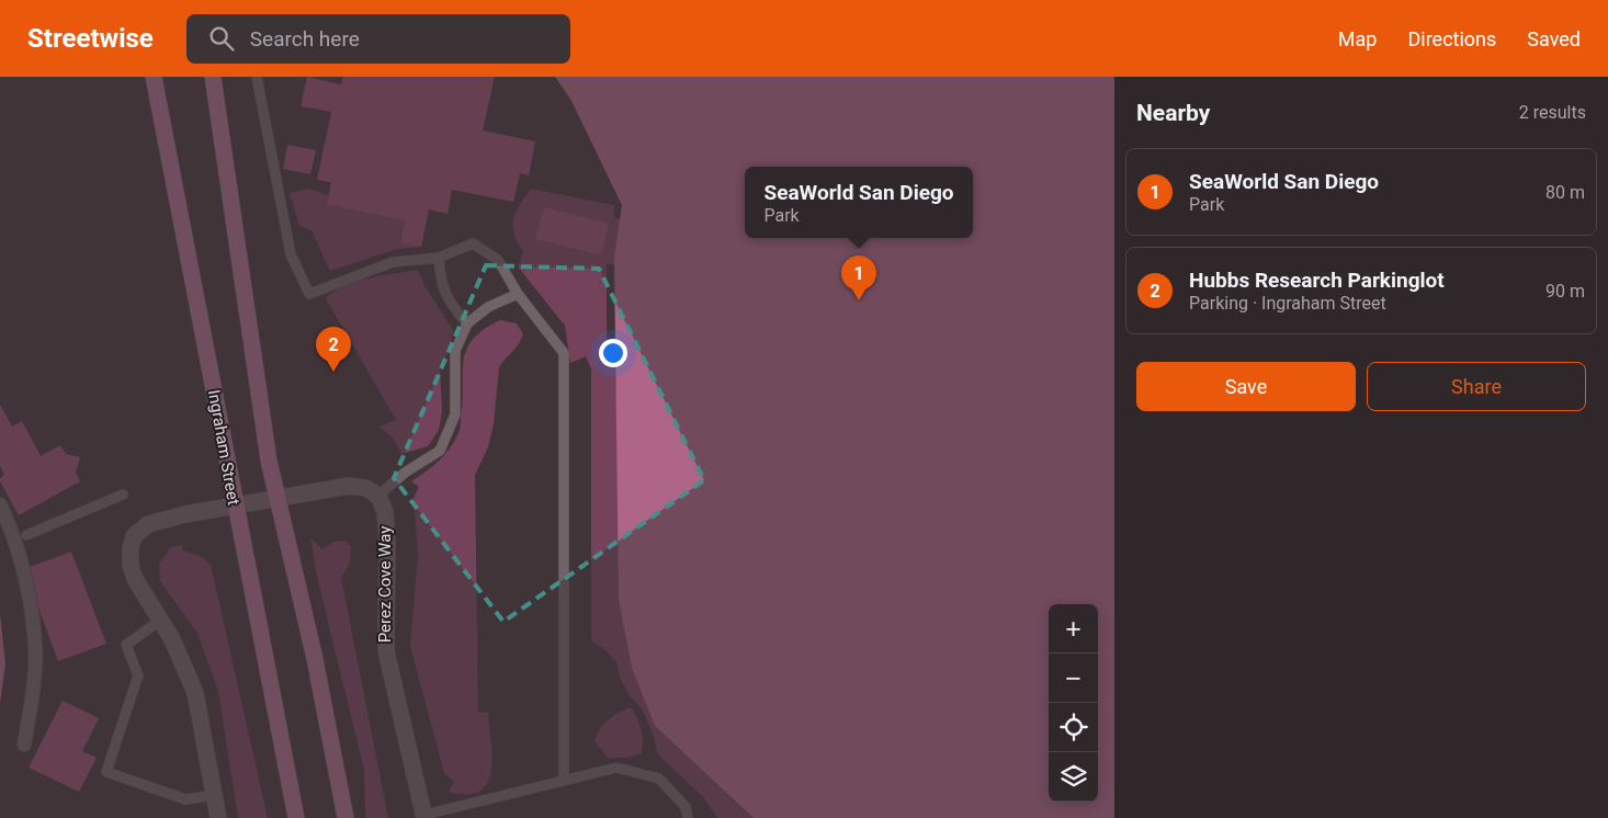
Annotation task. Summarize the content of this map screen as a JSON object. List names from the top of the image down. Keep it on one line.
{"streets":{"main road":["Ingraham Street"],"street":["Perez Cove Way"]},"page":{"header":"Streetwise","search":"Search here","nav":["Map","Directions","Saved"],"heading":["Nearby","2 results"],"list":[{"mark":"1","name":"SeaWorld San Diego","note":"Park","value":"80 m"},{"mark":"2","name":"Hubbs Research Parkinglot","note":"Parking · Ingraham Street","value":"90 m"}],"popup":["SeaWorld San Diego","Park"],"pins":["1","2"],"buttons":["Save","Share"],"map_buttons":["+","−"]}}
